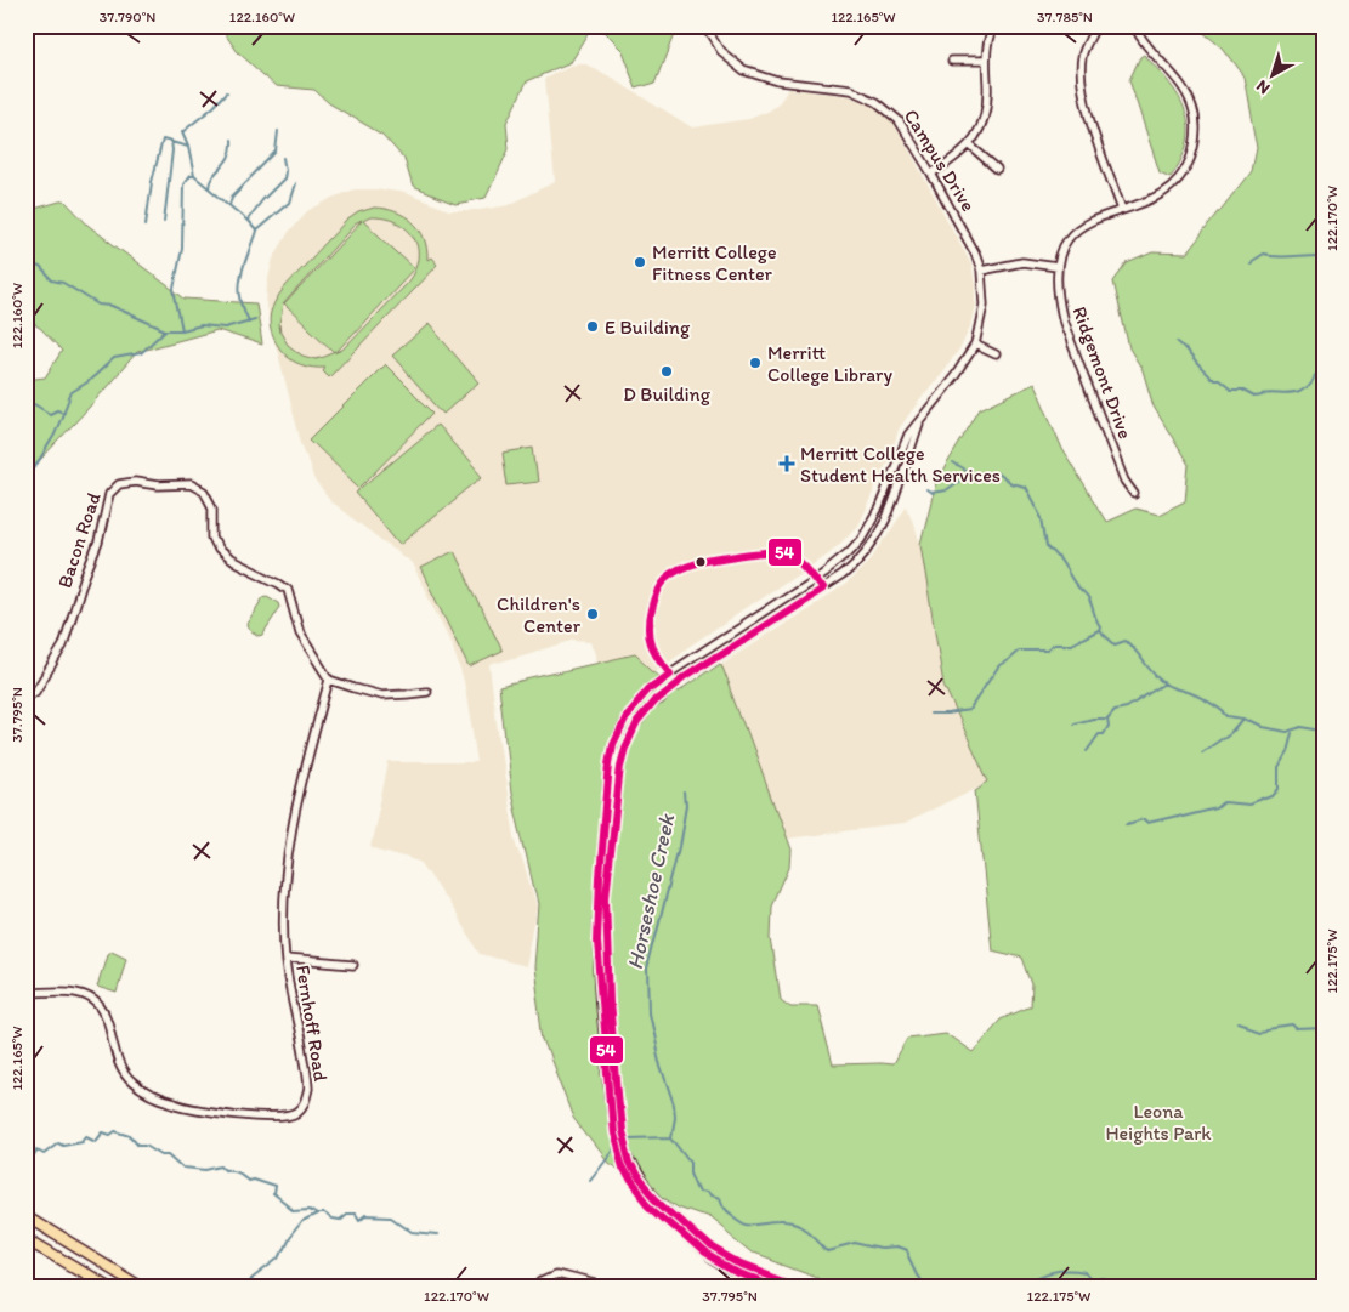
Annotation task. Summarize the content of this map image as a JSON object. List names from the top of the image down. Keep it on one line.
{"streets":{"street":["Campus Drive","Ridgemont Drive","Bacon Road","Fernhoff Road"]},"crossings":[["Bacon Road","Fernhoff Road"]],"water":["Horseshoe Creek"],"parks":["Leona Heights Park"],"places":{"other":["Merritt College Fitness Center","E Building","Merritt College Library","D Building","Children's Center"],"health":["Merritt College Student Health Services"]},"lines":["transit line 54"],"north":"bottom left","coordinates":["37.790°N","122.160°W","122.165°W","37.785°N","122.170°W","37.795°N","122.175°W"]}
